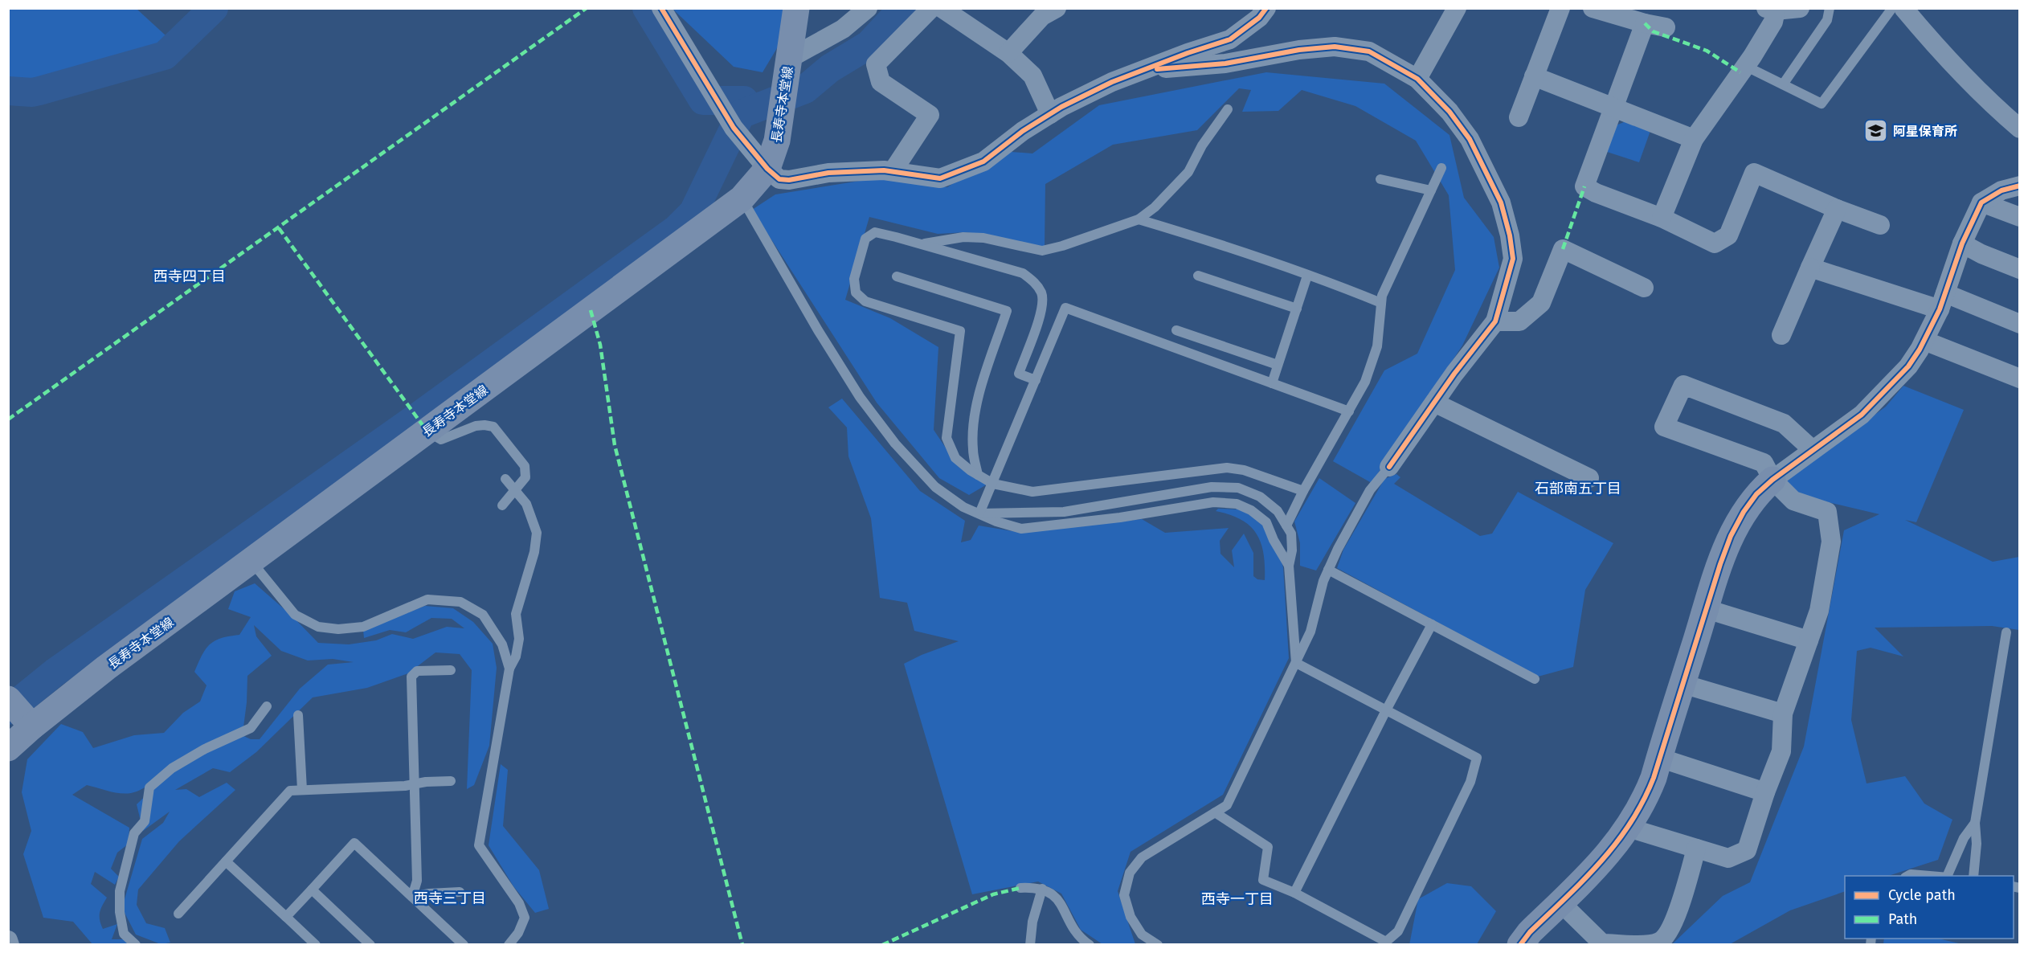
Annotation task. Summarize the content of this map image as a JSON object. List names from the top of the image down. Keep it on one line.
{"streets":{"main road":["長寿寺本堂線"]},"districts":["西寺四丁目","石部南五丁目","西寺三丁目","西寺一丁目"],"places":{"school or university":["阿星保育所"]},"legend":["Cycle path","Path"]}
